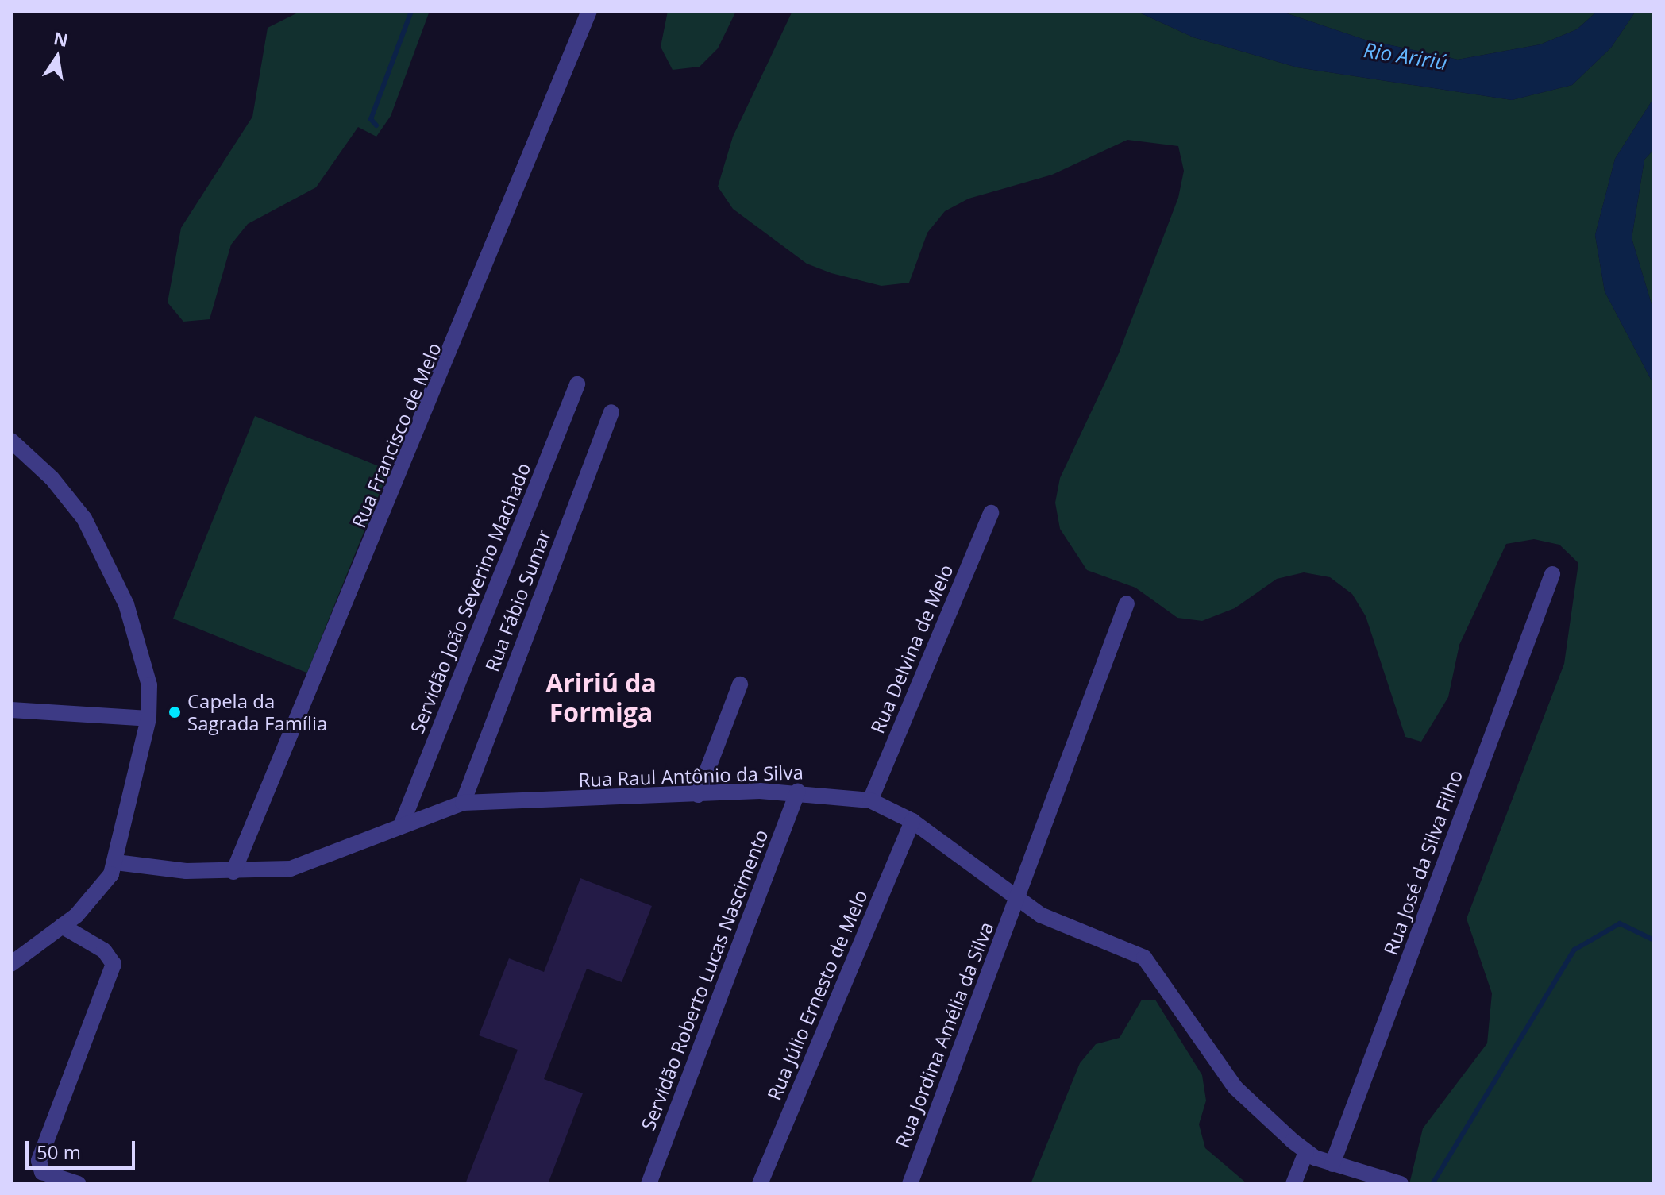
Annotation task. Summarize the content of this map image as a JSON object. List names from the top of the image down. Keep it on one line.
{"streets":{"street":["Rua Francisco de Melo","Servidão João Severino Machado","Rua Fábio Sumar","Rua Delvina de Melo","Rua Raul Antônio da Silva","Rua José da Silva Filho","Servidão Roberto Lucas Nascimento","Rua Júlio Ernesto de Melo","Rua Jordina Amélia da Silva"]},"crossings":[["Rua Francisco de Melo","Rua Raul Antônio da Silva"],["Servidão João Severino Machado","Rua Raul Antônio da Silva"],["Rua Fábio Sumar","Rua Raul Antônio da Silva"],["Rua Delvina de Melo","Rua Raul Antônio da Silva"],["Rua Raul Antônio da Silva","Rua José da Silva Filho"],["Rua Raul Antônio da Silva","Servidão Roberto Lucas Nascimento"],["Rua Raul Antônio da Silva","Rua Júlio Ernesto de Melo"],["Rua Raul Antônio da Silva","Rua Jordina Amélia da Silva"]],"districts":["Aririú da Formiga"],"water":["Rio Aririú"],"places":["Capela da Sagrada Família"],"scale_bar":"50 m","north":"top"}
